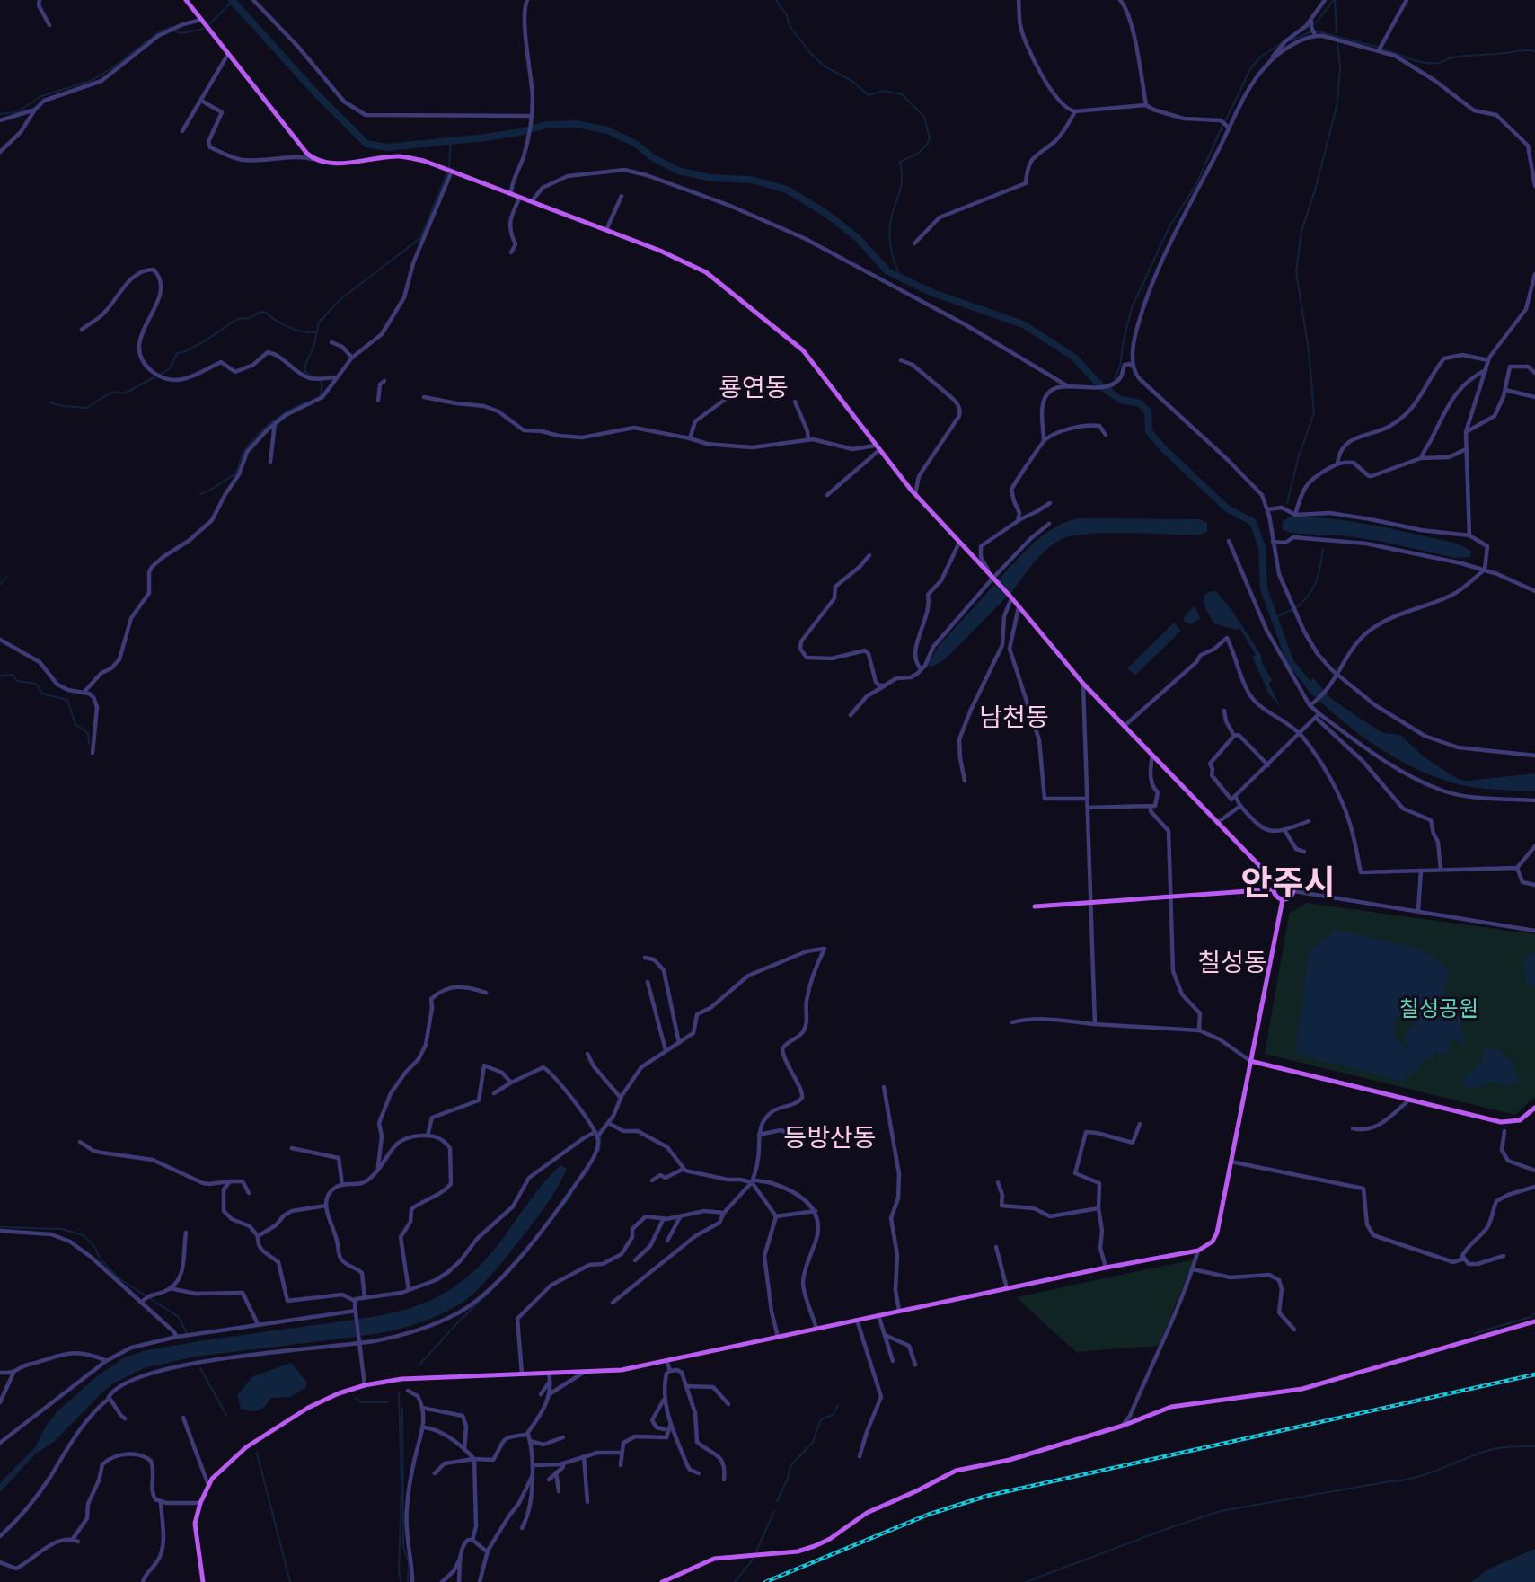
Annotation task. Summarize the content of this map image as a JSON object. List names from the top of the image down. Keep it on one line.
{"districts":["룡연동","남천동","안주시","칠성동","등방산동"],"parks":["칠성공원"]}
